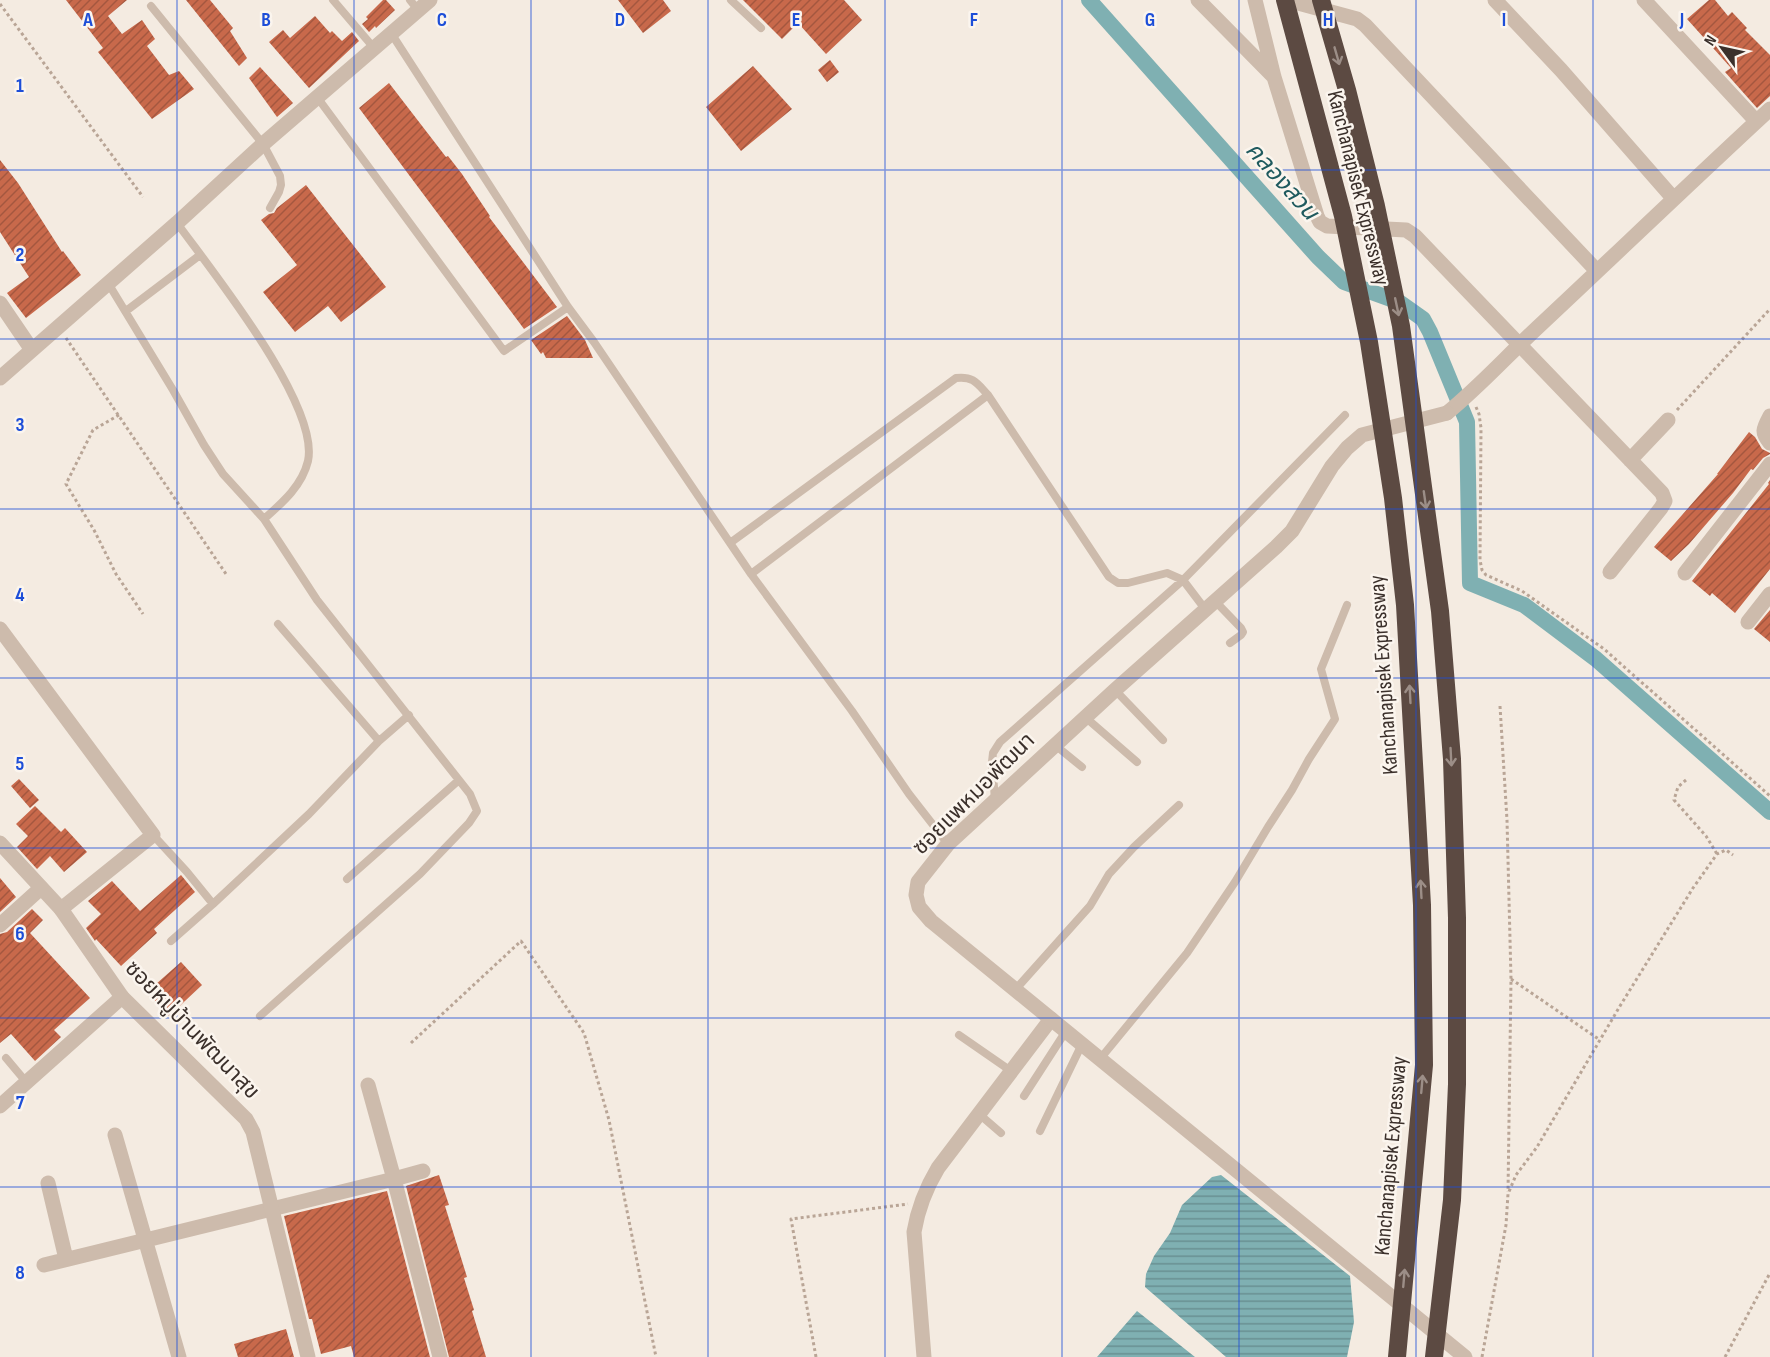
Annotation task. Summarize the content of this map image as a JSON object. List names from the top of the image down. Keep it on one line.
{"streets":{"highway":["Kanchanapisek Expressway"],"street":["ซอยแพหมอพัฒนา","ซอยหมู่บ้านพัฒนาสุข"]},"water":["คลองสวน"],"north":"top left","grid":{"columns":["A","B","C","D","E","F","G","H","I","J"],"rows":["1","2","3","4","5","6","7","8"]}}
